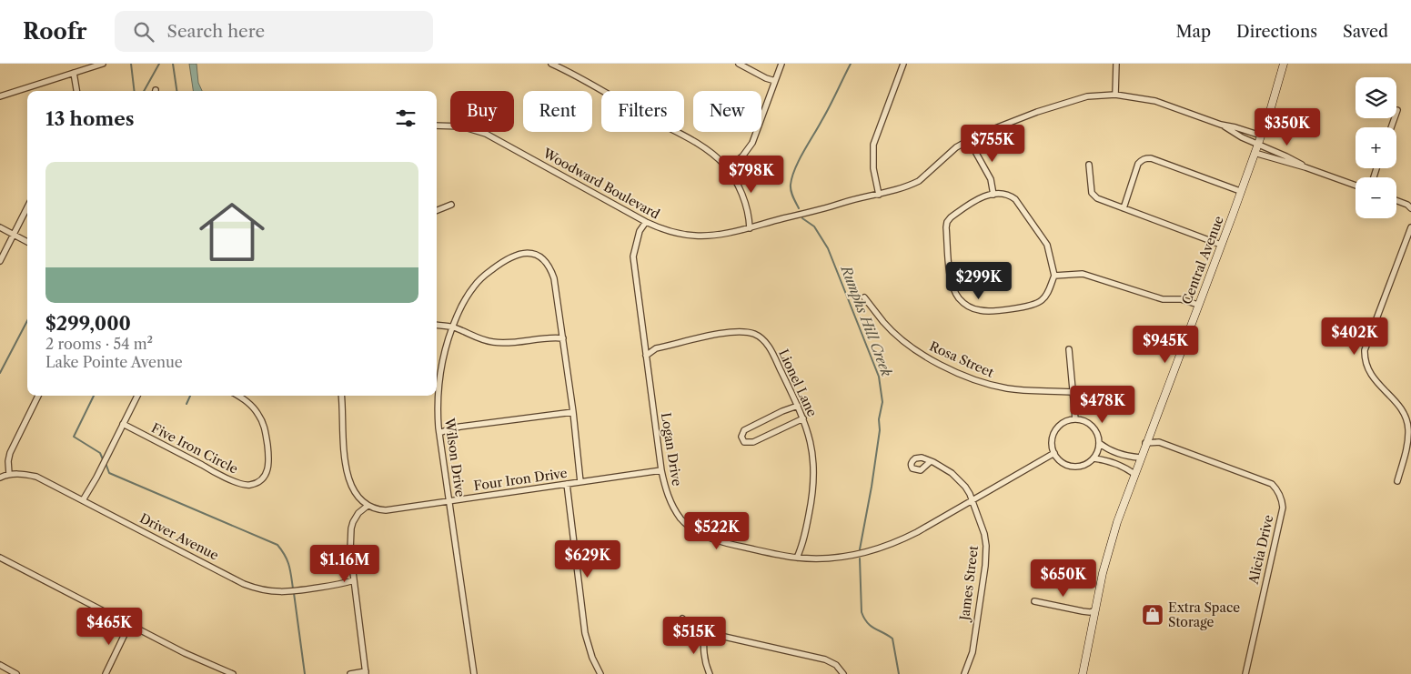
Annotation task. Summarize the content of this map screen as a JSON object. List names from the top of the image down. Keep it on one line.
{"streets":{"street":["Woodward Boulevard","Central Avenue","Rosa Street","Lionel Lane","Five Iron Circle","Logan Drive","Wilson Drive","Four Iron Drive","Driver Avenue","Alicia Drive","James Street"]},"crossings":[["Woodward Boulevard","Central Avenue"],["Woodward Boulevard","Logan Drive"],["Central Avenue","Alicia Drive"],["Lionel Lane","Logan Drive"],["Logan Drive","Four Iron Drive"],["Logan Drive","James Street"],["Wilson Drive","Four Iron Drive"]],"water":["Rumphs Hill Creek"],"places":{"shop":["Extra Space Storage"]},"page":{"header":"Roofr","search":"Search here","nav":["Map","Directions","Saved"],"map_buttons":["+","−"],"chip":["Buy","Rent","Filters","New"],"heading":"13 homes","price":["$350K","$755K","$798K","$299K","$402K","$945K","$478K","$522K","$629K","$1.16M","$650K","$465K","$515K"],"list":[{"name":"$299,000","note":"2 rooms · 54 m² · Lake Pointe Avenue"}]}}
